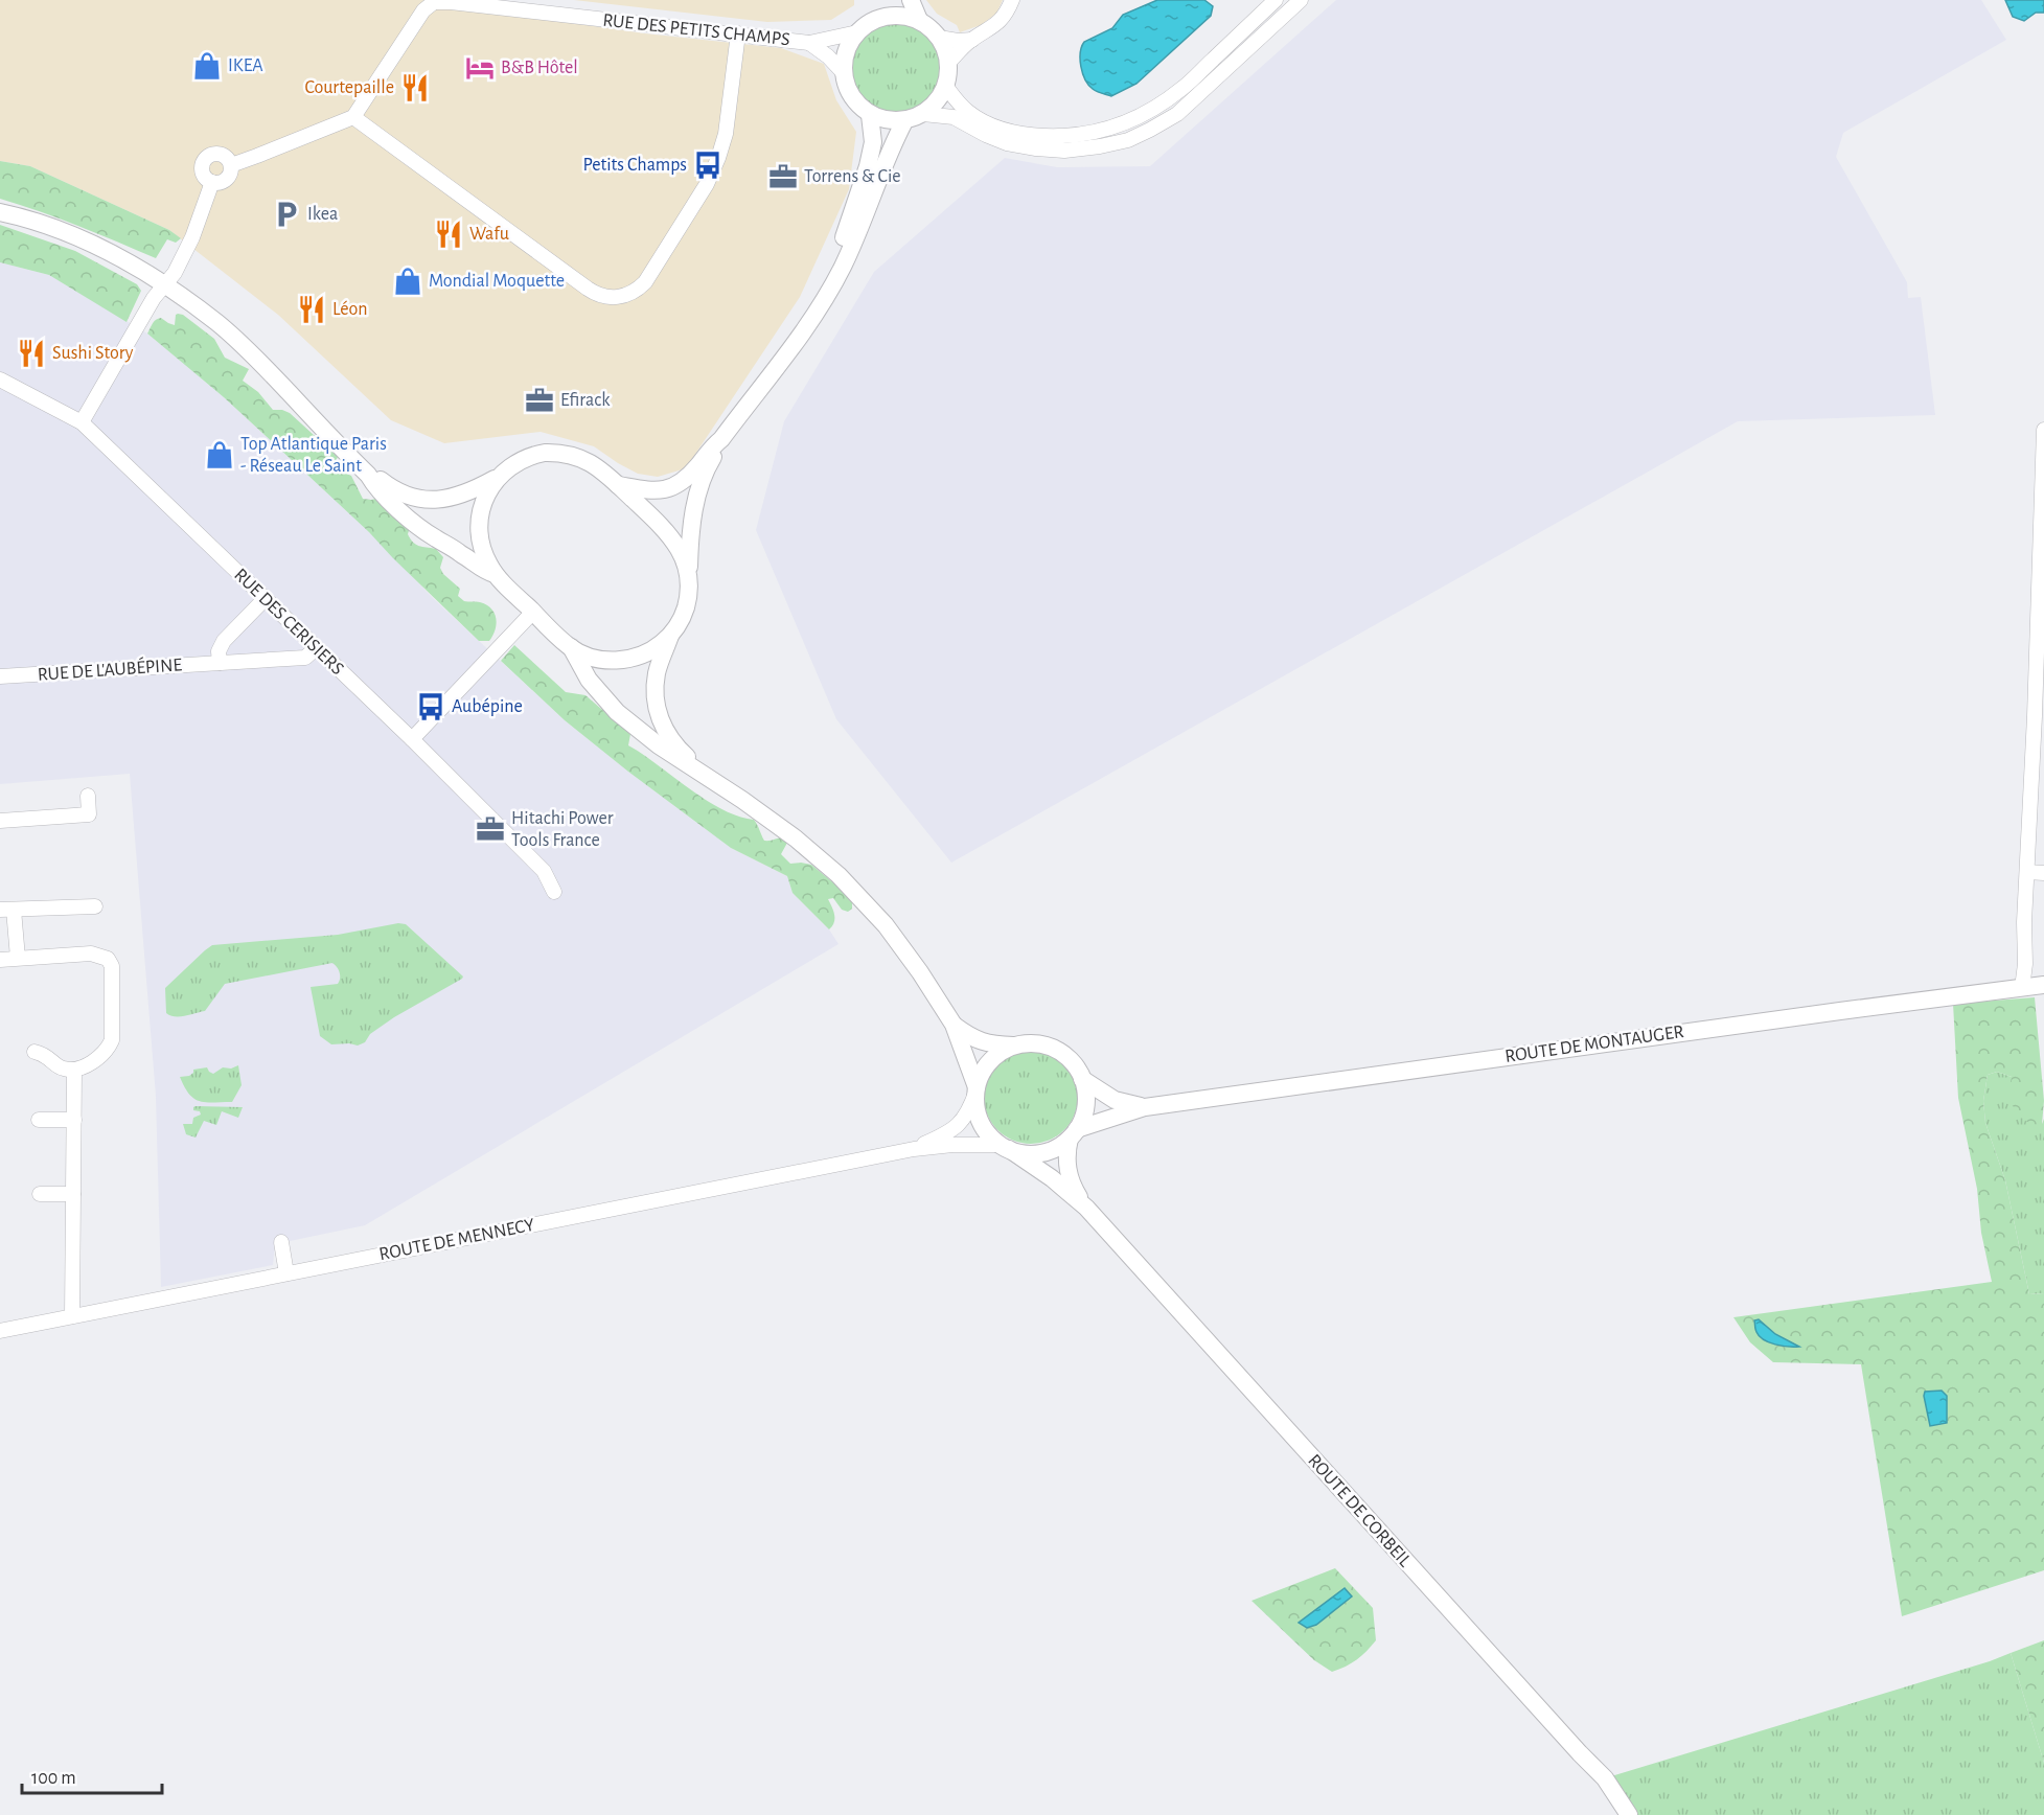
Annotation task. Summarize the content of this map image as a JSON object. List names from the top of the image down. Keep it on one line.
{"streets":{"main road":["ROUTE DE MONTAUGER","ROUTE DE CORBEIL"],"street":["RUE DES PETITS CHAMPS","RUE DES CERISIERS","RUE DE L'AUBÉPINE","ROUTE DE MENNECY"]},"crossings":[["RUE DES CERISIERS","RUE DE L'AUBÉPINE"],["ROUTE DE MONTAUGER","ROUTE DE MENNECY"],["ROUTE DE MONTAUGER","ROUTE DE CORBEIL"],["ROUTE DE MENNECY","ROUTE DE CORBEIL"]],"places":{"shop":["IKEA","Mondial Moquette","Top Atlantique Paris - Réseau Le Saint"],"hotel":["B&B Hôtel"],"restaurant":["Courtepaille","Wafu","Léon","Sushi Story"],"bus stop":["Petits Champs","Aubépine"],"office":["Torrens & Cie","Efirack","Hitachi Power Tools France"],"parking":["Ikea"]},"scale_bar":"100 m"}
